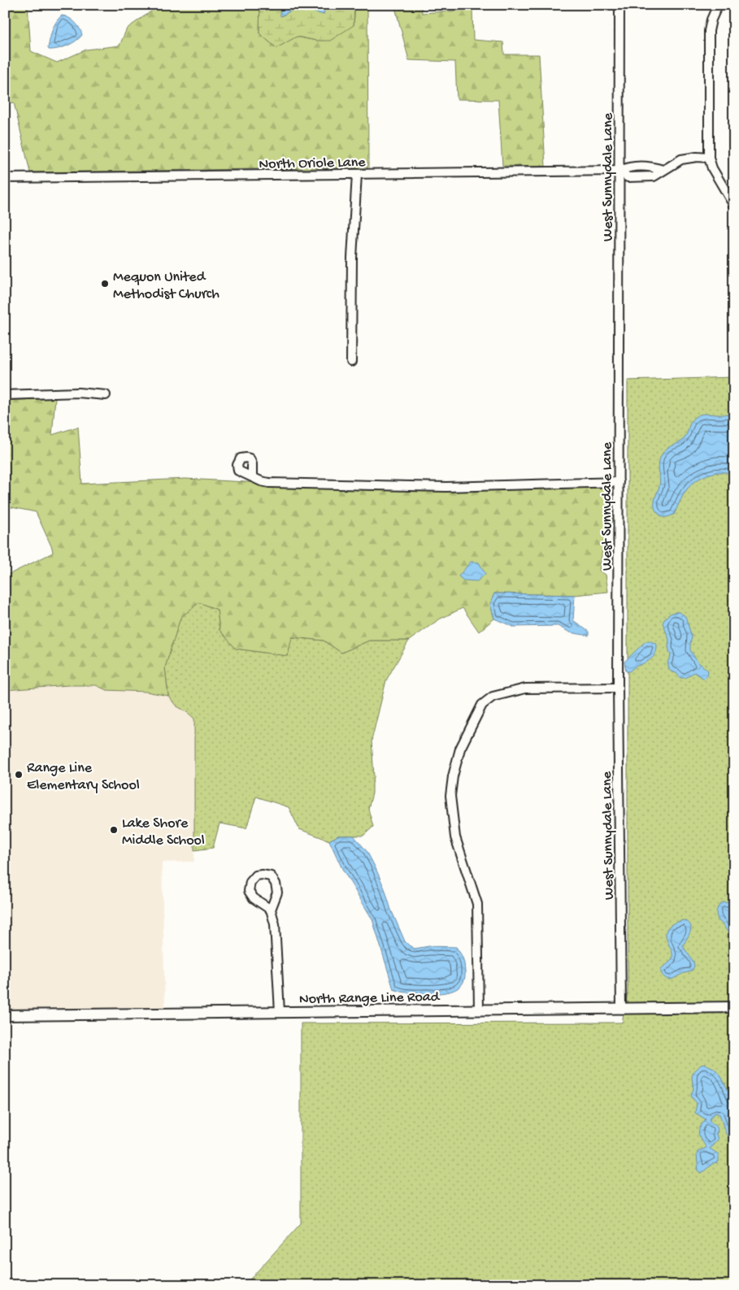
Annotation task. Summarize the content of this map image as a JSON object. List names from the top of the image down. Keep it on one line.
{"streets":{"street":["North Oriole Lane","West Sunnydale Lane","North Range Line Road"]},"crossings":[["North Oriole Lane","West Sunnydale Lane"],["West Sunnydale Lane","North Range Line Road"]],"places":["Mequon United Methodist Church","Range Line Elementary School","Lake Shore Middle School"]}
